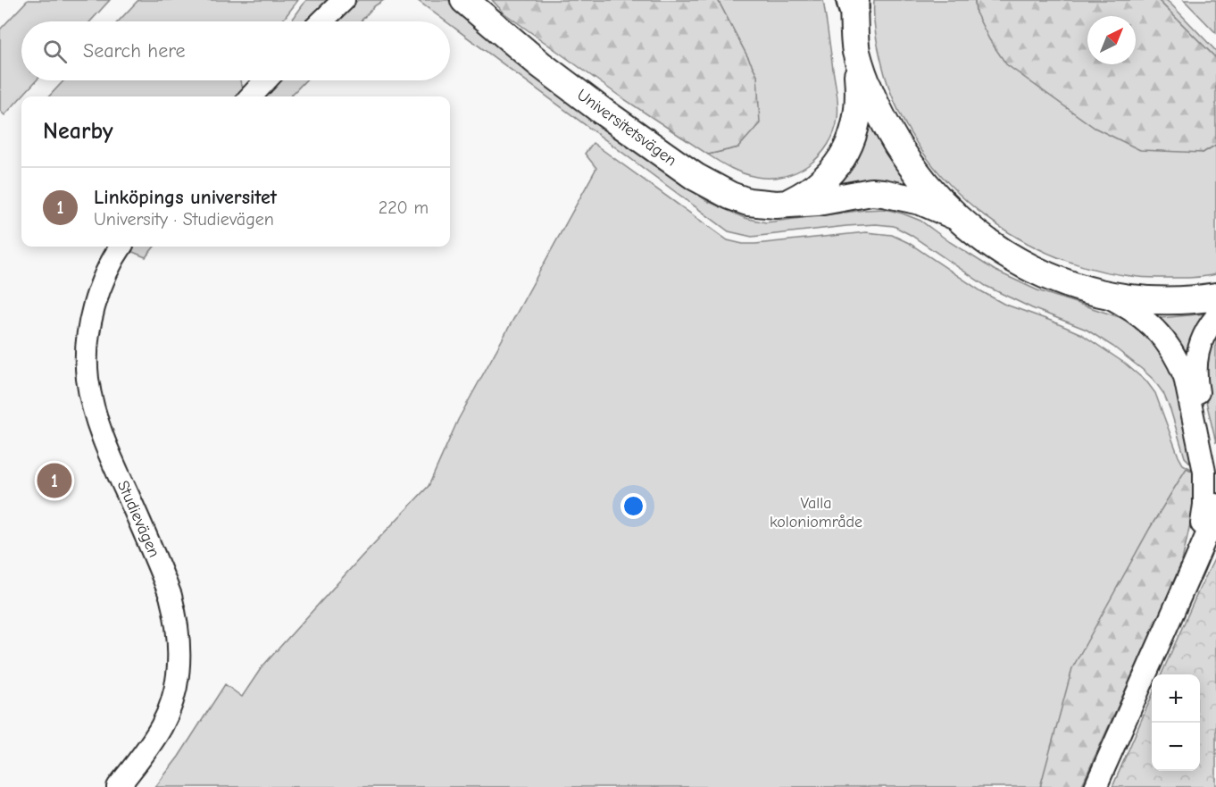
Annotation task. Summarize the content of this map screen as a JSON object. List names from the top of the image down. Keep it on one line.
{"streets":{"main road":["Universitetsvägen"],"street":["Studievägen"]},"parks":["Valla koloniområde"],"north":"top right","page":{"search":"Search here","heading":"Nearby","list":[{"mark":"1","name":"Linköpings universitet","note":"University · Studievägen","value":"220 m"}],"pins":"1","map_buttons":["+","−"]}}
